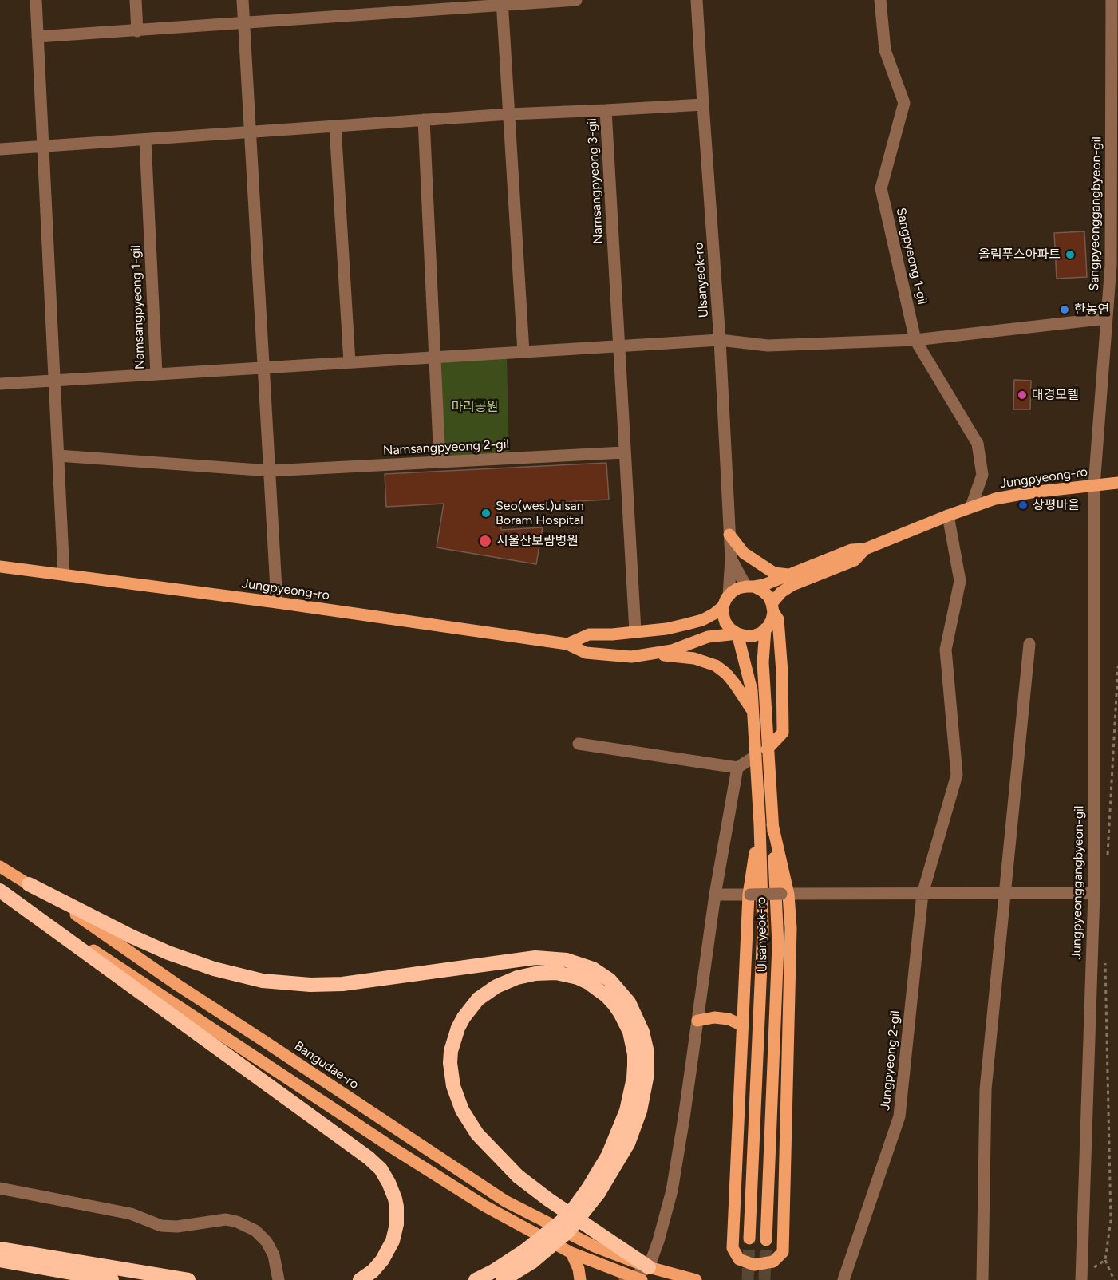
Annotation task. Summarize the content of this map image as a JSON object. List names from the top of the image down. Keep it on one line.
{"streets":{"main road":["Ulsanyeok-ro","Jungpyeong-ro","Bangudae-ro"],"street":["Namsangpyeong 3-gil","Sangpyeonggangbyeon-gil","Sangpyeong 1-gil","Namsangpyeong 1-gil","Namsangpyeong 2-gil","Jungpyeonggangbyeon-gil","Jungpyeong 2-gil"]},"crossings":[["Namsangpyeong 3-gil","Namsangpyeong 2-gil"],["Sangpyeonggangbyeon-gil","Jungpyeong-ro"],["Sangpyeonggangbyeon-gil","Jungpyeonggangbyeon-gil"],["Sangpyeong 1-gil","Jungpyeong-ro"],["Jungpyeong-ro","Jungpyeonggangbyeon-gil"],["Jungpyeong-ro","Jungpyeong 2-gil"]],"parks":["마리공원"],"places":["올림푸스아파트","한농연","대경모텔","상평마을","Seo(west)ulsan Boram Hospital","서울산보람병원"]}
